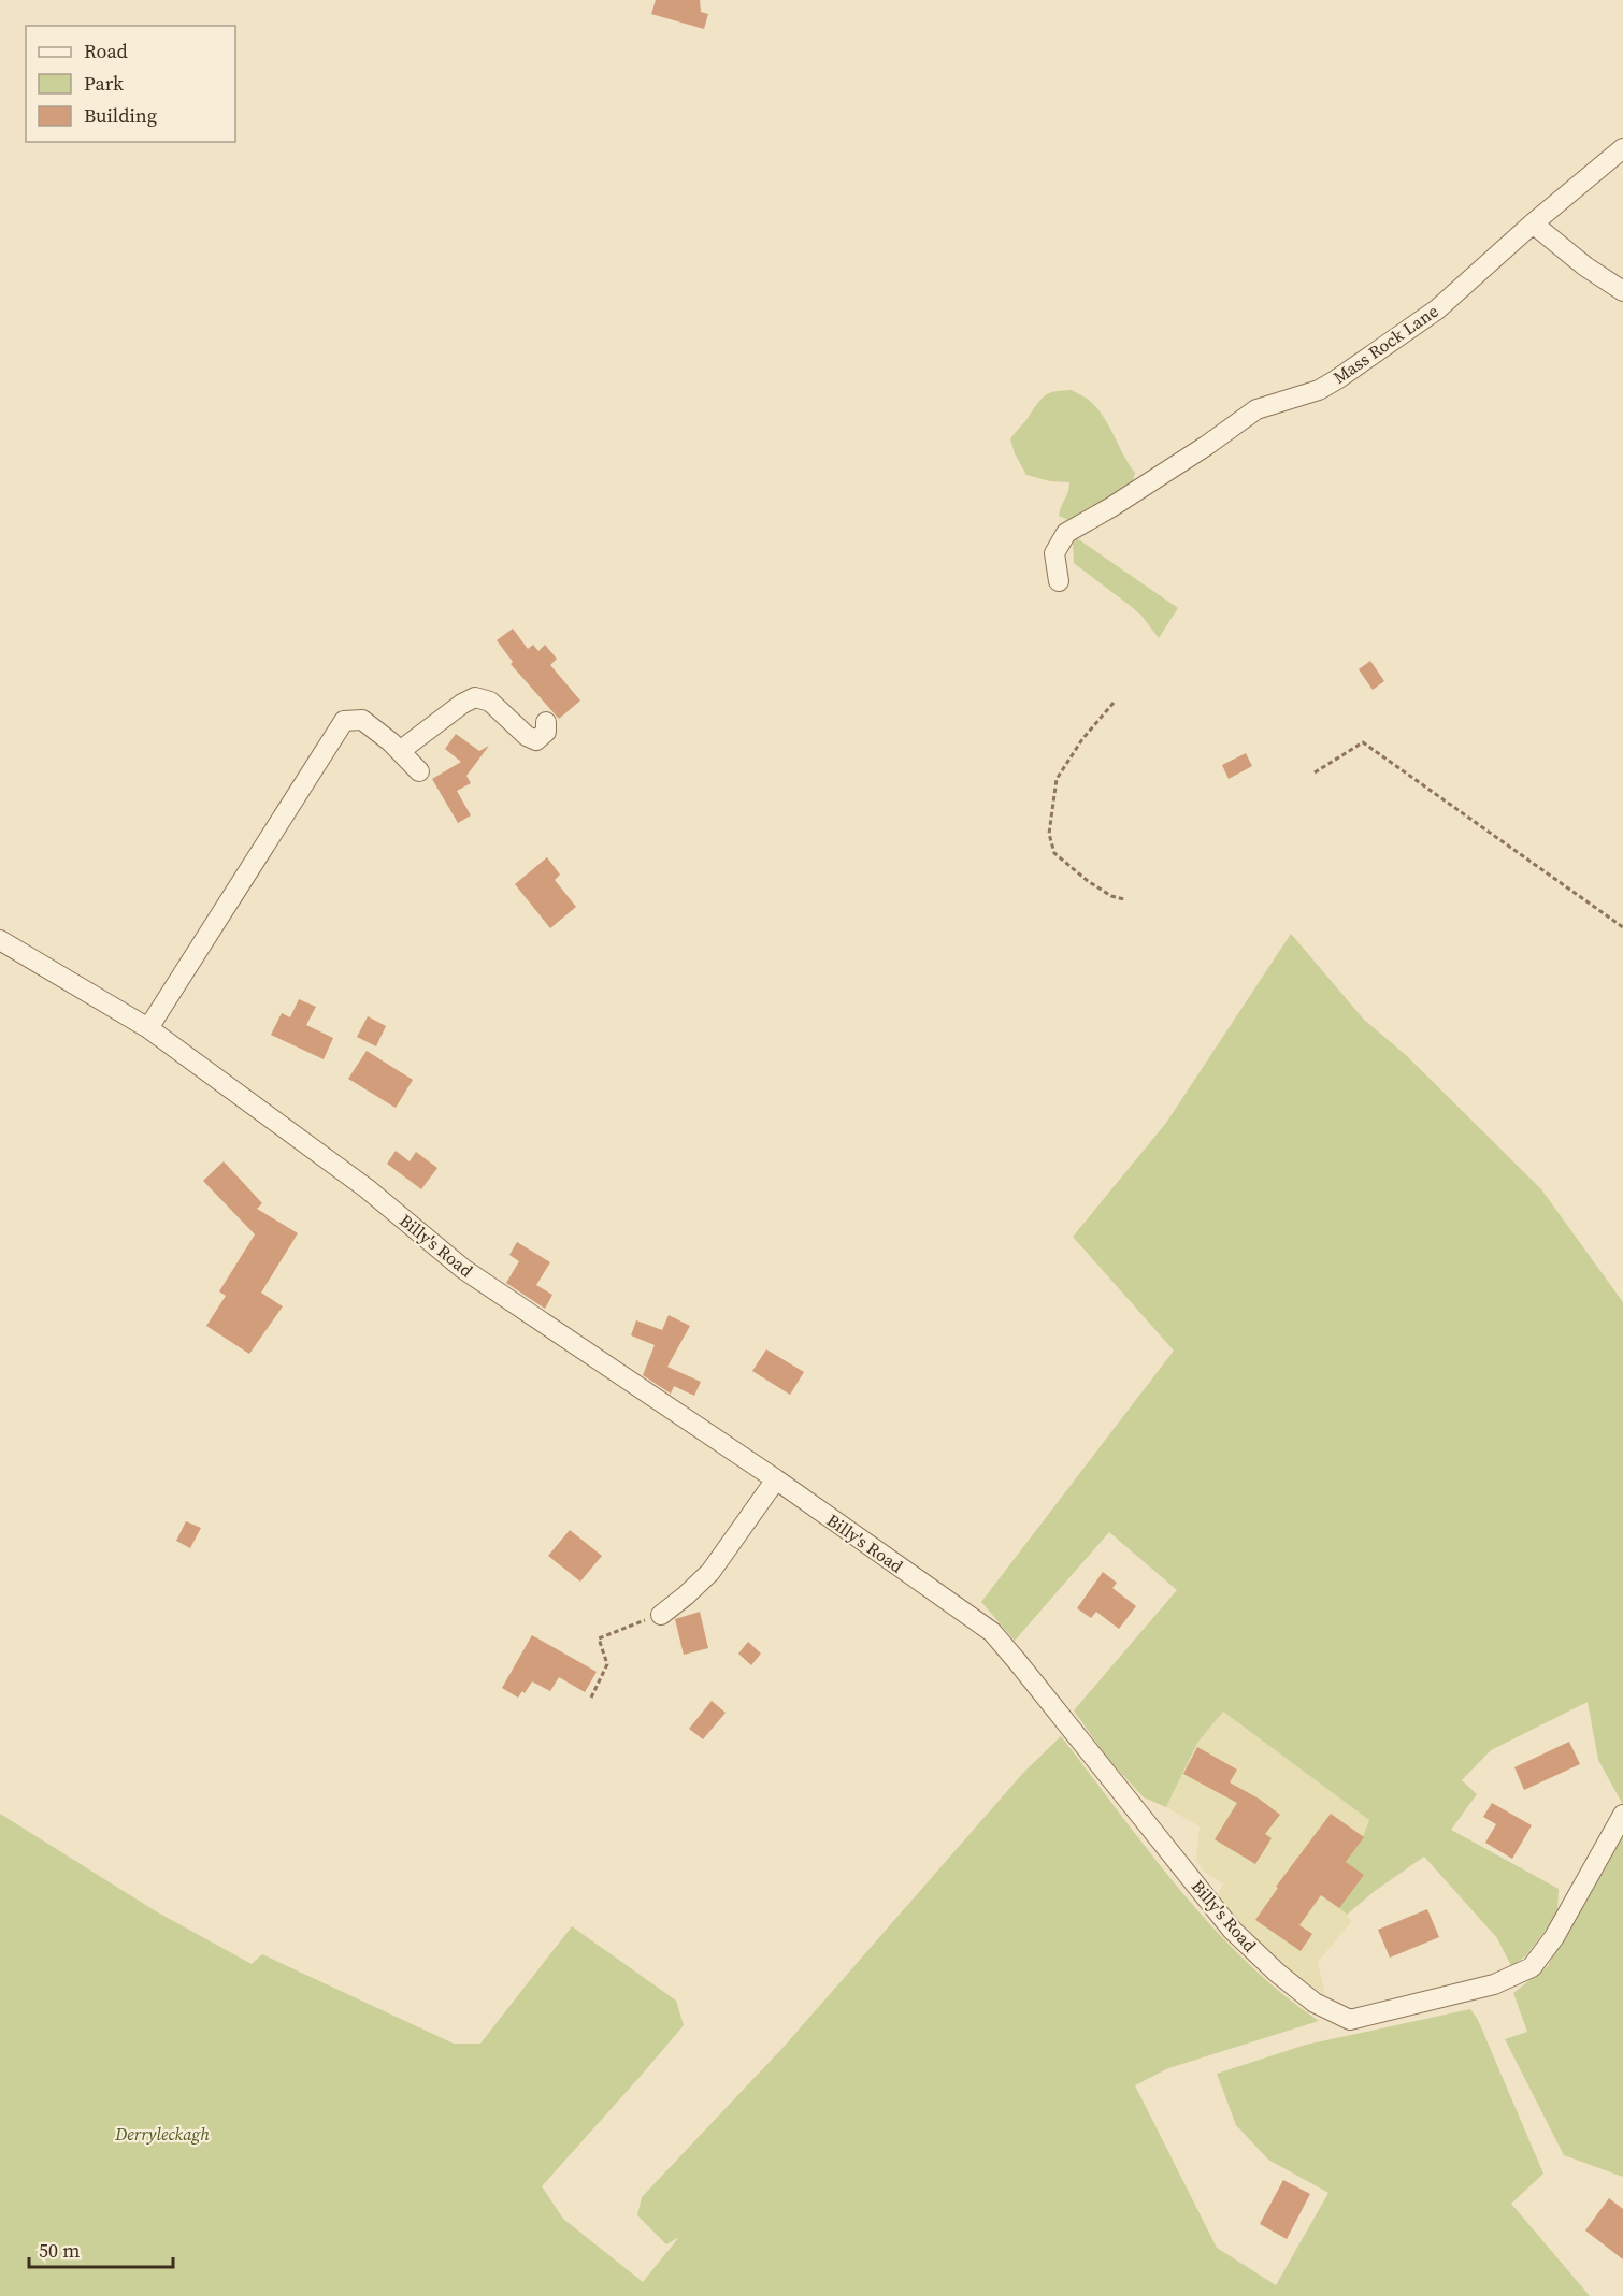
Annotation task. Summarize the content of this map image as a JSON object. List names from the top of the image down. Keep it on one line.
{"streets":{"street":["Mass Rock Lane","Billy's Road"]},"parks":["Derryleckagh"],"legend":["Road","Park","Building"],"scale_bar":"50 m"}
